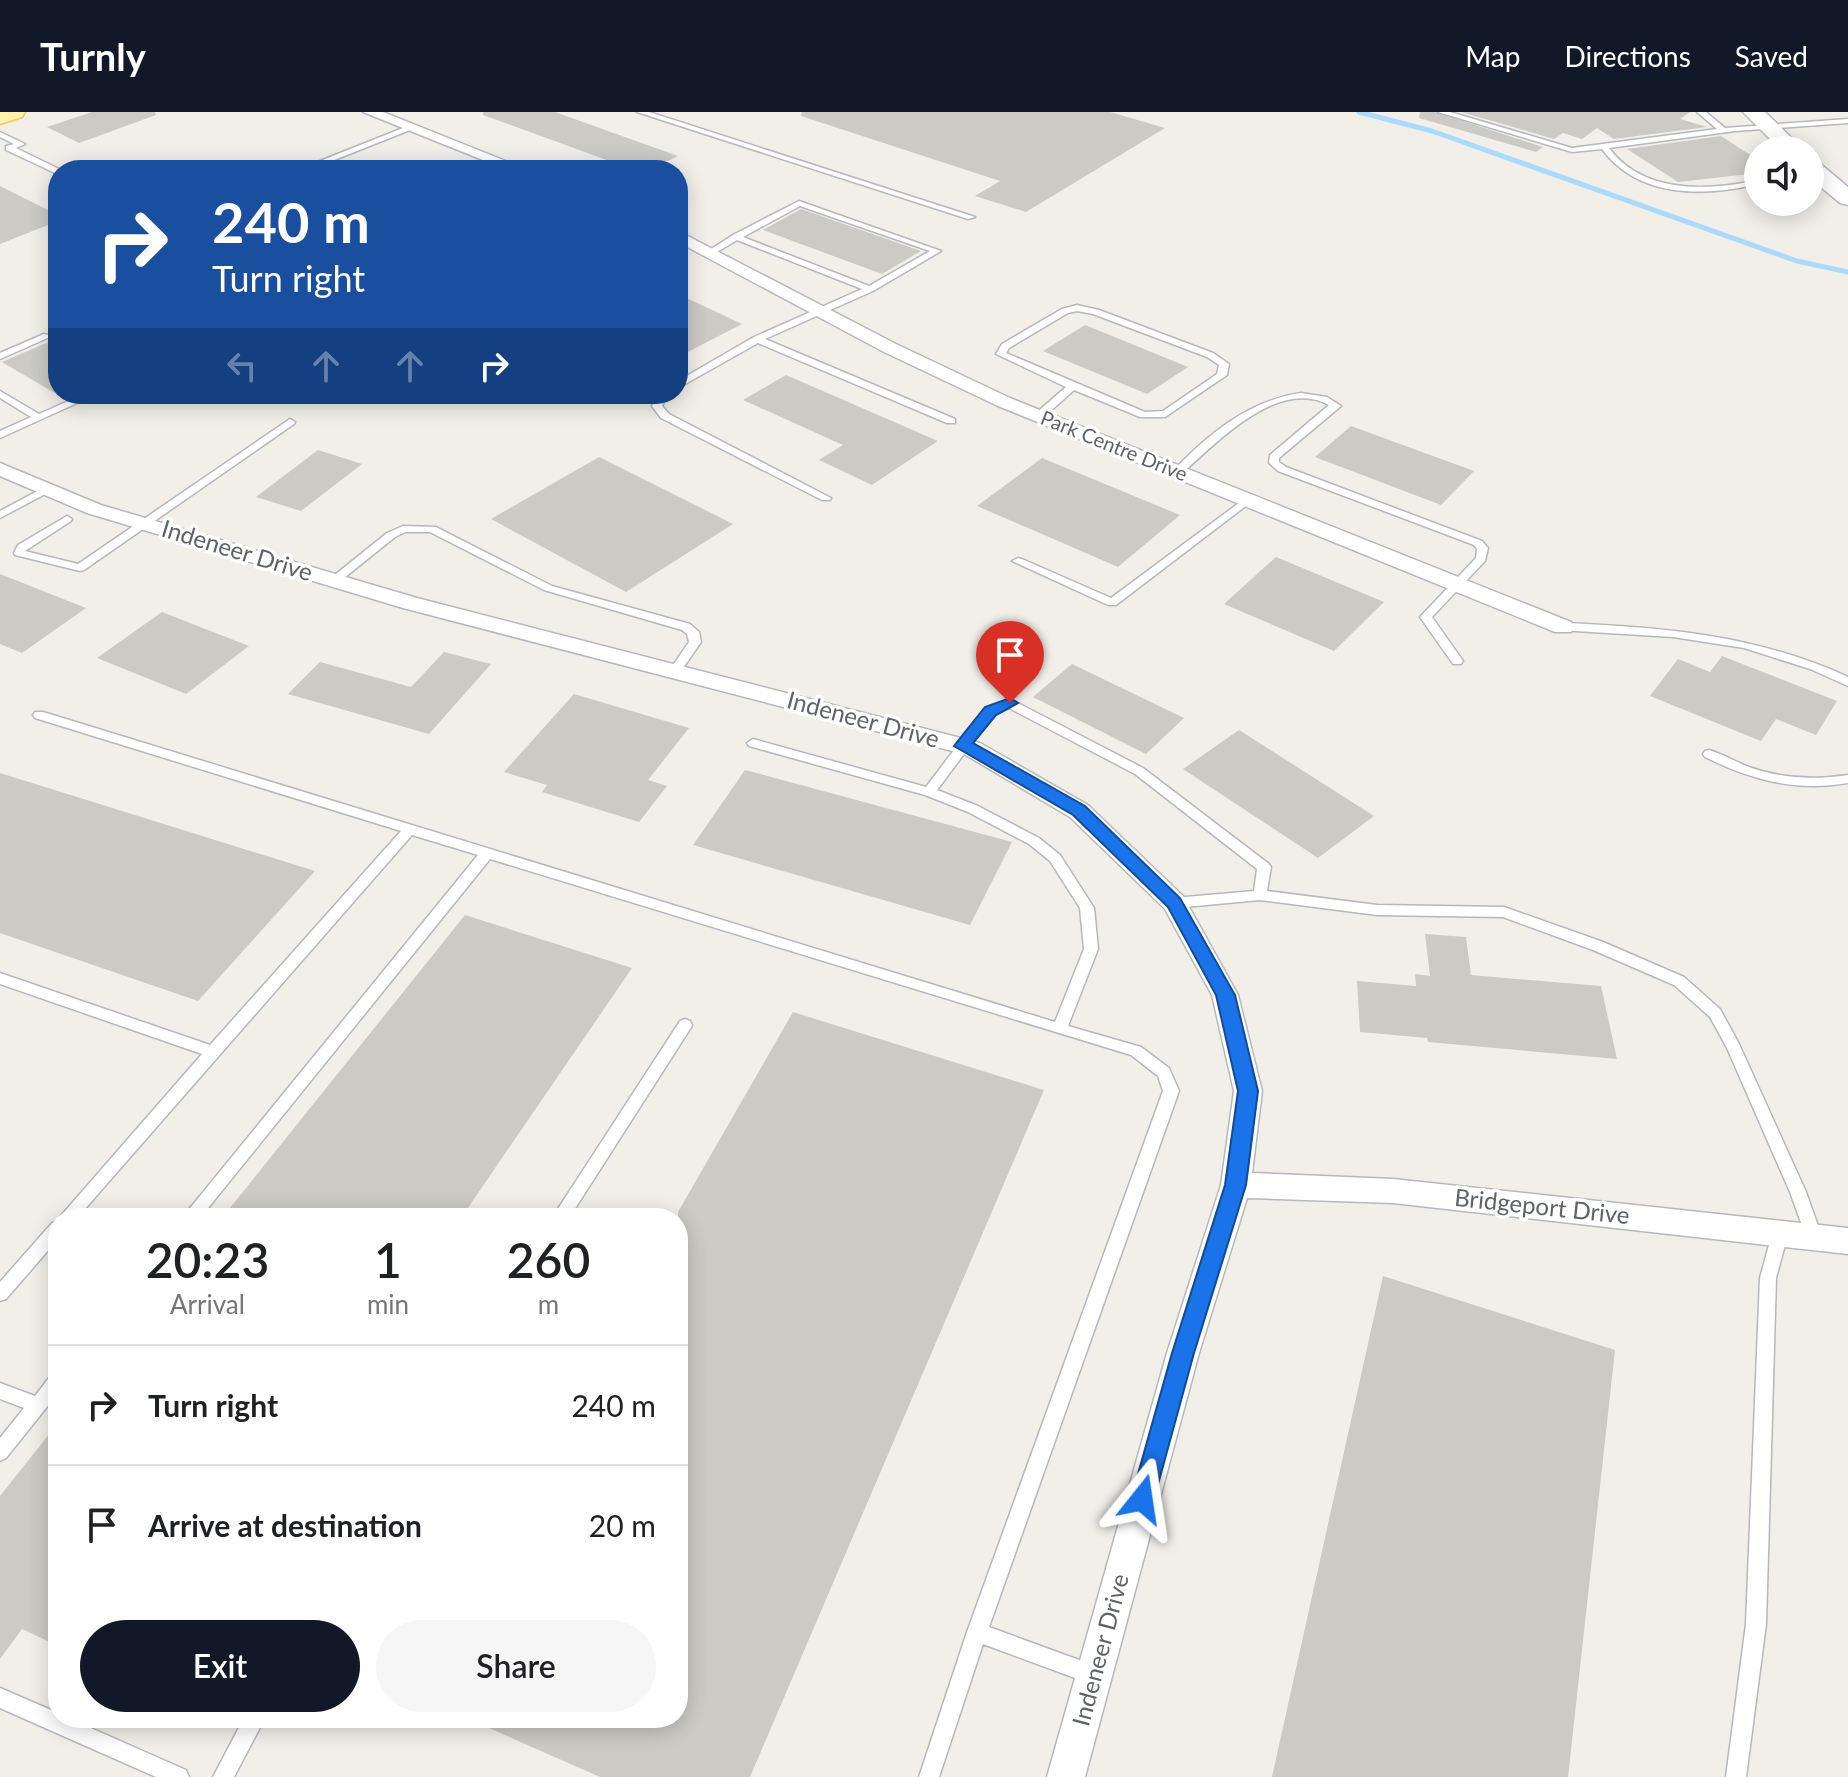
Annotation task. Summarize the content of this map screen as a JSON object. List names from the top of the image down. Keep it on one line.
{"streets":{"street":["Park Centre Drive","Indeneer Drive","Bridgeport Drive"]},"crossings":[["Indeneer Drive","Bridgeport Drive"]],"page":{"header":"Turnly","nav":["Map","Directions","Saved"],"turn":["240 m","Turn right"],"eta":["20:23","Arrival","1","min","260","m"],"list":[{"name":"Turn right","value":"240 m"},{"name":"Arrive at destination","value":"20 m"}],"buttons":["Exit","Share"]}}
